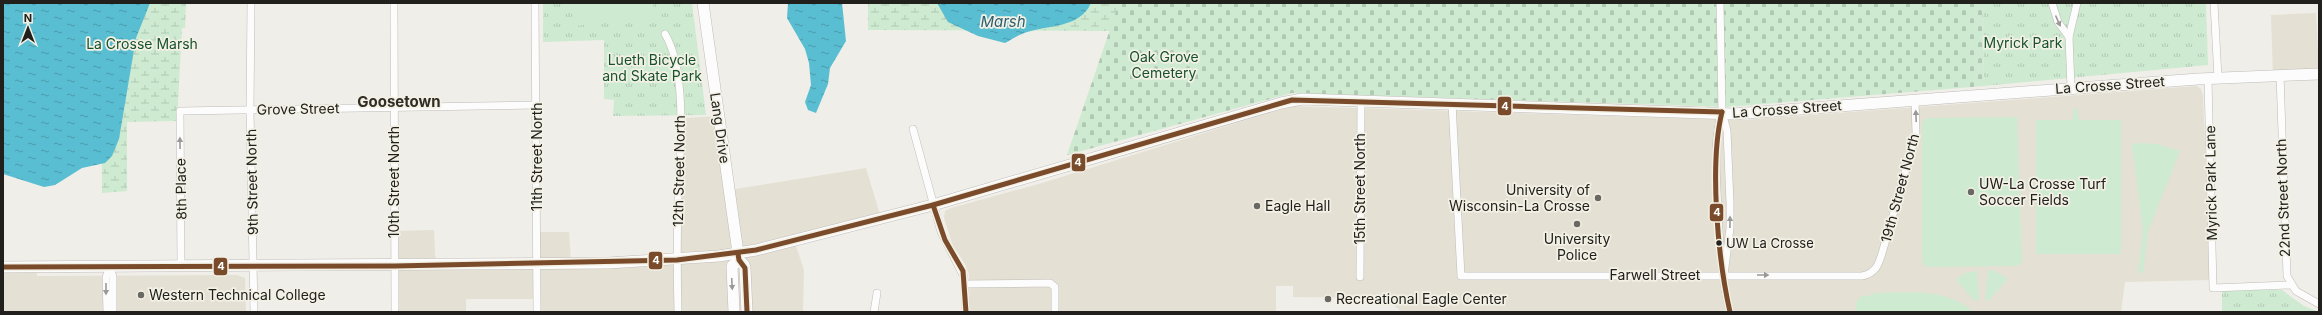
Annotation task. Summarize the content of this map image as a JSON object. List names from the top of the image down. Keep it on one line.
{"streets":{"main road":["La Crosse Street","Lang Drive"],"street":["Grove Street","11th Street North","12th Street North","9th Street North","10th Street North","Myrick Park Lane","19th Street North","8th Place","15th Street North","22nd Street North","Farwell Street"]},"crossings":[["La Crosse Street","Lang Drive"],["La Crosse Street","11th Street North"],["La Crosse Street","12th Street North"],["La Crosse Street","Myrick Park Lane"],["La Crosse Street","19th Street North"],["La Crosse Street","15th Street North"],["La Crosse Street","22nd Street North"],["La Crosse Street","Farwell Street"],["Grove Street","11th Street North"],["Grove Street","9th Street North"],["Grove Street","10th Street North"],["Grove Street","8th Place"],["Myrick Park Lane","22nd Street North"],["19th Street North","Farwell Street"]],"one_way":["19th Street North","8th Place"],"districts":["Goosetown"],"water":["Marsh"],"parks":["Myrick Park","La Crosse Marsh","Oak Grove Cemetery","Lueth Bicycle and Skate Park"],"places":["UW-La Crosse Turf Soccer Fields","University of Wisconsin-La Crosse","Eagle Hall","University Police","UW La Crosse","Western Technical College","Recreational Eagle Center"],"lines":["transit line 4"],"north":"top"}
